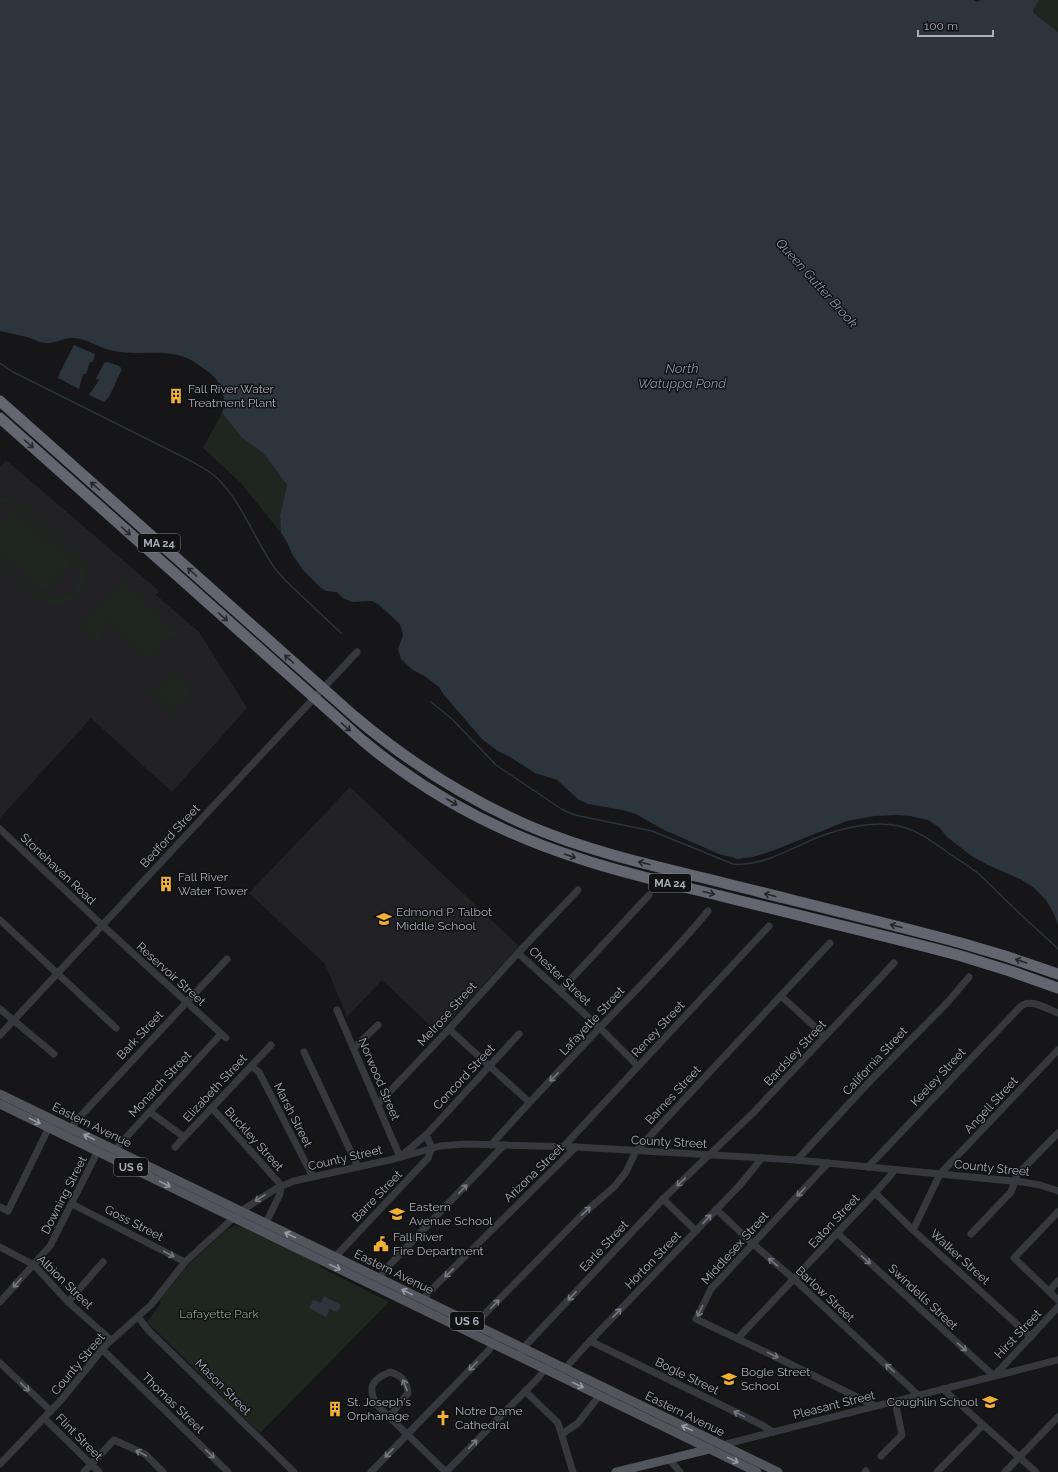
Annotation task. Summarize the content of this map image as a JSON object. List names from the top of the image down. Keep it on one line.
{"streets":{"highway":["MA 24"],"main road":["Eastern Avenue","US 6","Pleasant Street"],"street":["Bedford Street","Stonehaven Road","Reservoir Street","Chester Street","Melrose Street","Lafayette Street","Reney Street","Bark Street","Bardsley Street","California Street","Concord Street","Keeley Street","Norwood Street","Monarch Street","Elizabeth Street","Barnes Street","Angell Street","Marsh Street","Buckley Street","County Street","Arizona Street","Downing Street","Barre Street","Eaton Street","Goss Street","Earle Street","Middlesex Street","Walker Street","Horton Street","Albion Street","Barlow Street","Swindells Street","Hirst Street","Bogle Street","Mason Street","Thomas Street","Flint Street"]},"crossings":[["Bedford Street","Stonehaven Road"],["Bedford Street","Reservoir Street"],["Stonehaven Road","Reservoir Street"],["Reservoir Street","Bark Street"],["Reservoir Street","Monarch Street"],["Chester Street","Melrose Street"],["Chester Street","Lafayette Street"],["Chester Street","Reney Street"],["Melrose Street","Norwood Street"],["Lafayette Street","County Street"],["Reney Street","County Street"],["Bark Street","Eastern Avenue"],["Bardsley Street","County Street"],["Bardsley Street","Earle Street"],["California Street","County Street"],["Concord Street","Norwood Street"],["Concord Street","County Street"],["Keeley Street","County Street"],["Norwood Street","County Street"],["Monarch Street","Eastern Avenue"],["Elizabeth Street","Marsh Street"],["Elizabeth Street","Buckley Street"],["Barnes Street","Eastern Avenue"],["Barnes Street","County Street"],["Angell Street","County Street"],["Angell Street","Walker Street"],["Marsh Street","County Street"],["Eastern Avenue","County Street"],["Eastern Avenue","Arizona Street"],["Eastern Avenue","Downing Street"],["Eastern Avenue","Barre Street"],["Eastern Avenue","Earle Street"],["Eastern Avenue","Horton Street"],["Eastern Avenue","Pleasant Street"],["Buckley Street","County Street"],["County Street","Arizona Street"],["County Street","Barre Street"],["County Street","Eaton Street"],["County Street","Goss Street"],["County Street","Earle Street"],["County Street","Middlesex Street"],["County Street","Horton Street"],["County Street","Albion Street"],["County Street","Mason Street"],["County Street","Thomas Street"],["County Street","Flint Street"],["Downing Street","Goss Street"],["Downing Street","Albion Street"],["Eaton Street","Middlesex Street"],["Eaton Street","Walker Street"],["Eaton Street","Barlow Street"],["Eaton Street","Swindells Street"],["Middlesex Street","Barlow Street"],["Walker Street","Hirst Street"],["Horton Street","Barlow Street"],["Horton Street","Bogle Street"],["Barlow Street","Pleasant Street"],["Swindells Street","Hirst Street"],["Swindells Street","Pleasant Street"],["Hirst Street","Pleasant Street"],["Bogle Street","Pleasant Street"]],"one_way":["Barnes Street","Goss Street","Earle Street","Horton Street","Swindells Street","Bogle Street","Thomas Street"],"water":["Queen Gutter Brook","North Watuppa Pond"],"parks":["Lafayette Park"],"places":{"building":["Fall River Water Treatment Plant","Fall River Water Tower","St. Joseph's Orphanage"],"school or university":["Edmond P. Talbot Middle School","Eastern Avenue School","Bogle Street School","Coughlin School"],"public building":["Fall River Fire Department"],"church":["Notre Dame Cathedral"]},"scale_bar":"100 m"}
